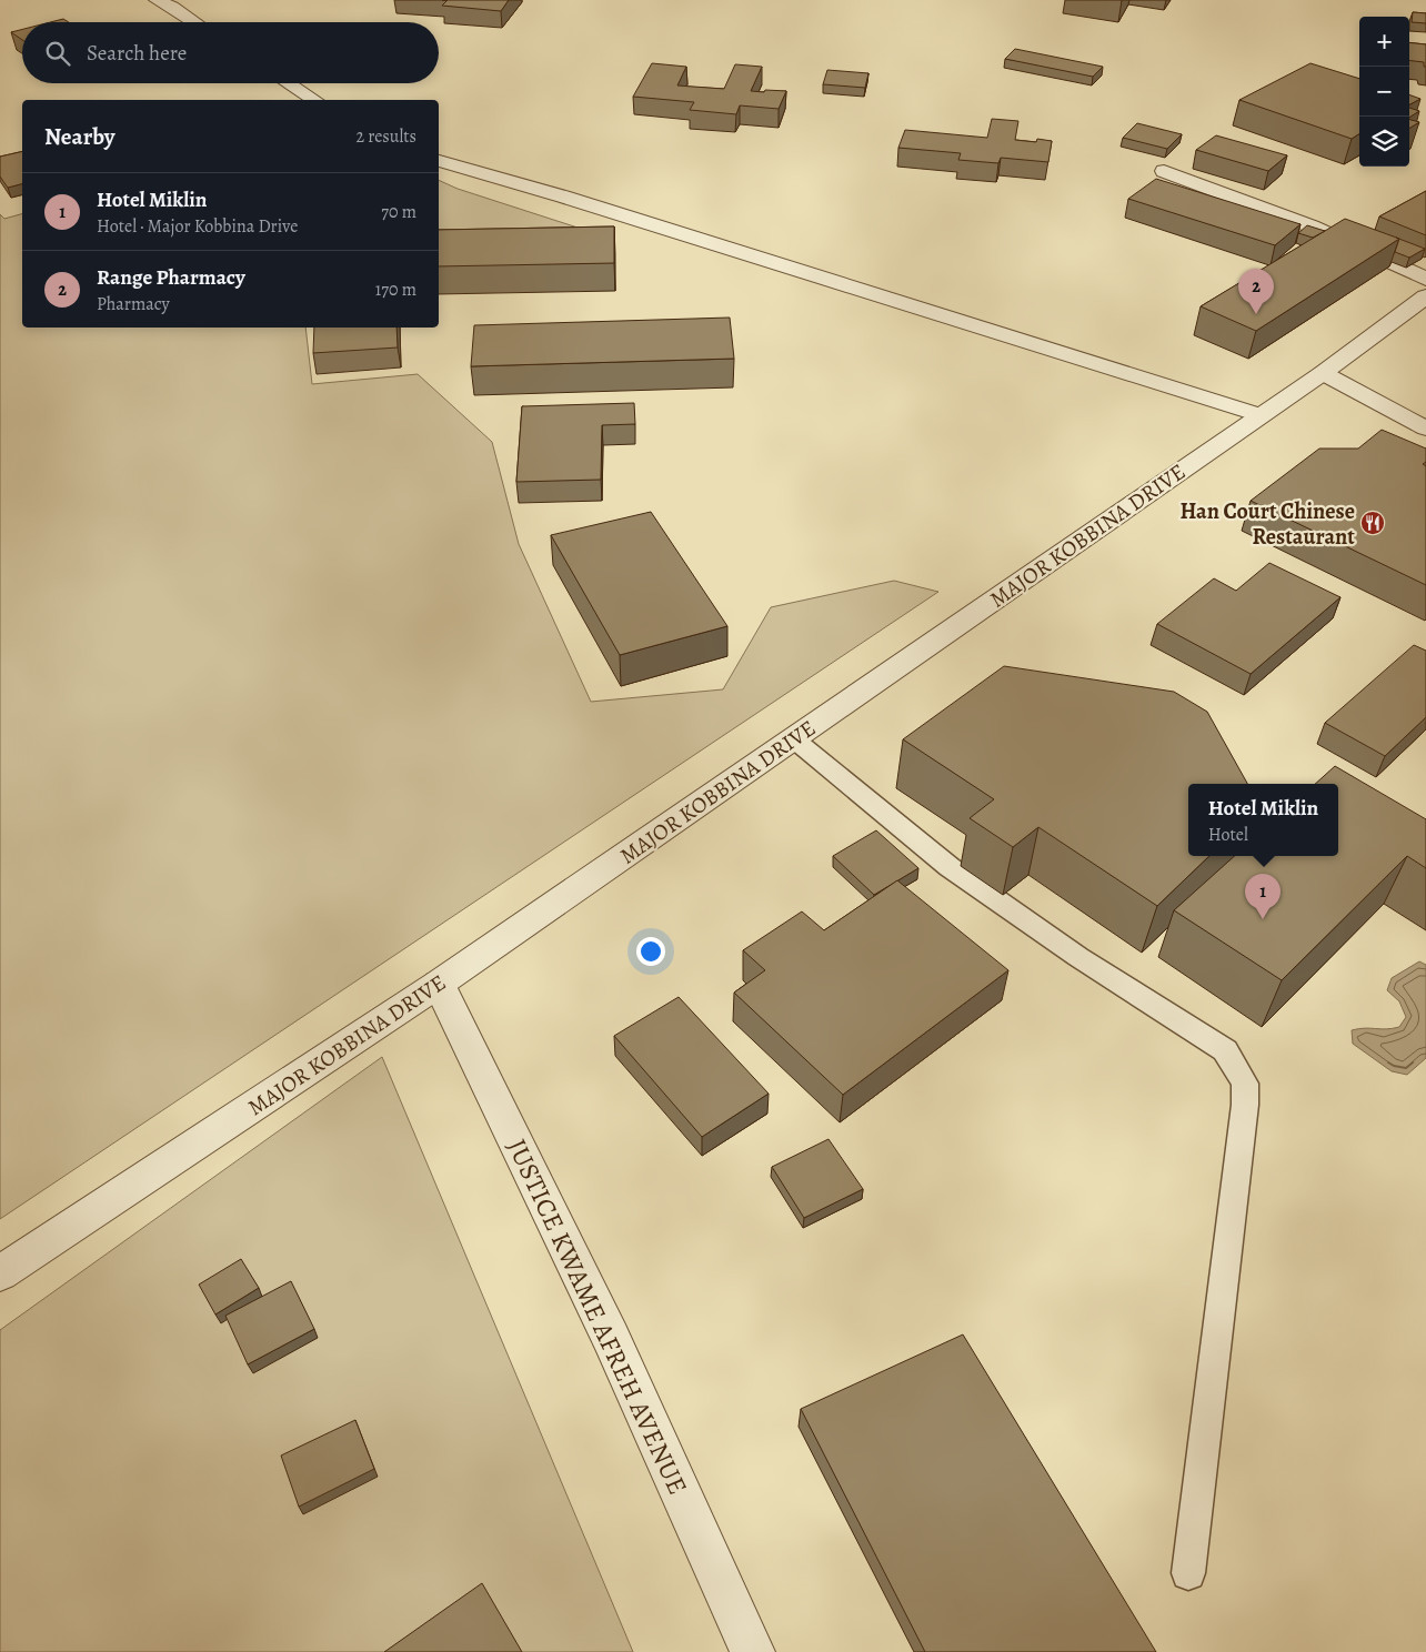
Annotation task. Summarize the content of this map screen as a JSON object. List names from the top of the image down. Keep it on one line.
{"streets":{"street":["MAJOR KOBBINA DRIVE","JUSTICE KWAME AFREH AVENUE"]},"crossings":[["MAJOR KOBBINA DRIVE","JUSTICE KWAME AFREH AVENUE"]],"places":{"restaurant":["Han Court Chinese Restaurant"]},"page":{"map_buttons":["+","−"],"search":"Search here","heading":["Nearby","2 results"],"list":[{"mark":"1","name":"Hotel Miklin","note":"Hotel · Major Kobbina Drive","value":"70 m"},{"mark":"2","name":"Range Pharmacy","note":"Pharmacy","value":"170 m"}],"pins":["2","1"],"popup":["Hotel Miklin","Hotel"]}}
